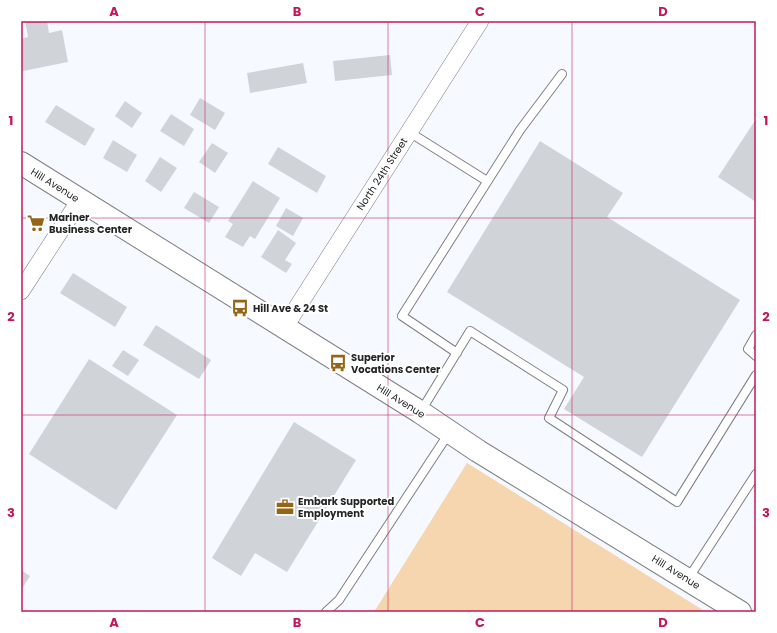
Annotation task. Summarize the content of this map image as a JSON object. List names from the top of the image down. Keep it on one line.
{"streets":{"street":["North 24th Street","Hill Avenue"]},"crossings":[["North 24th Street","Hill Avenue"]],"places":{"supermarket":["Mariner Business Center"],"bus stop":["Hill Ave & 24 St","Superior Vocations Center"],"office":["Embark Supported Employment"]},"grid":{"columns":["A","B","C","D"],"rows":["1","2","3"]}}
